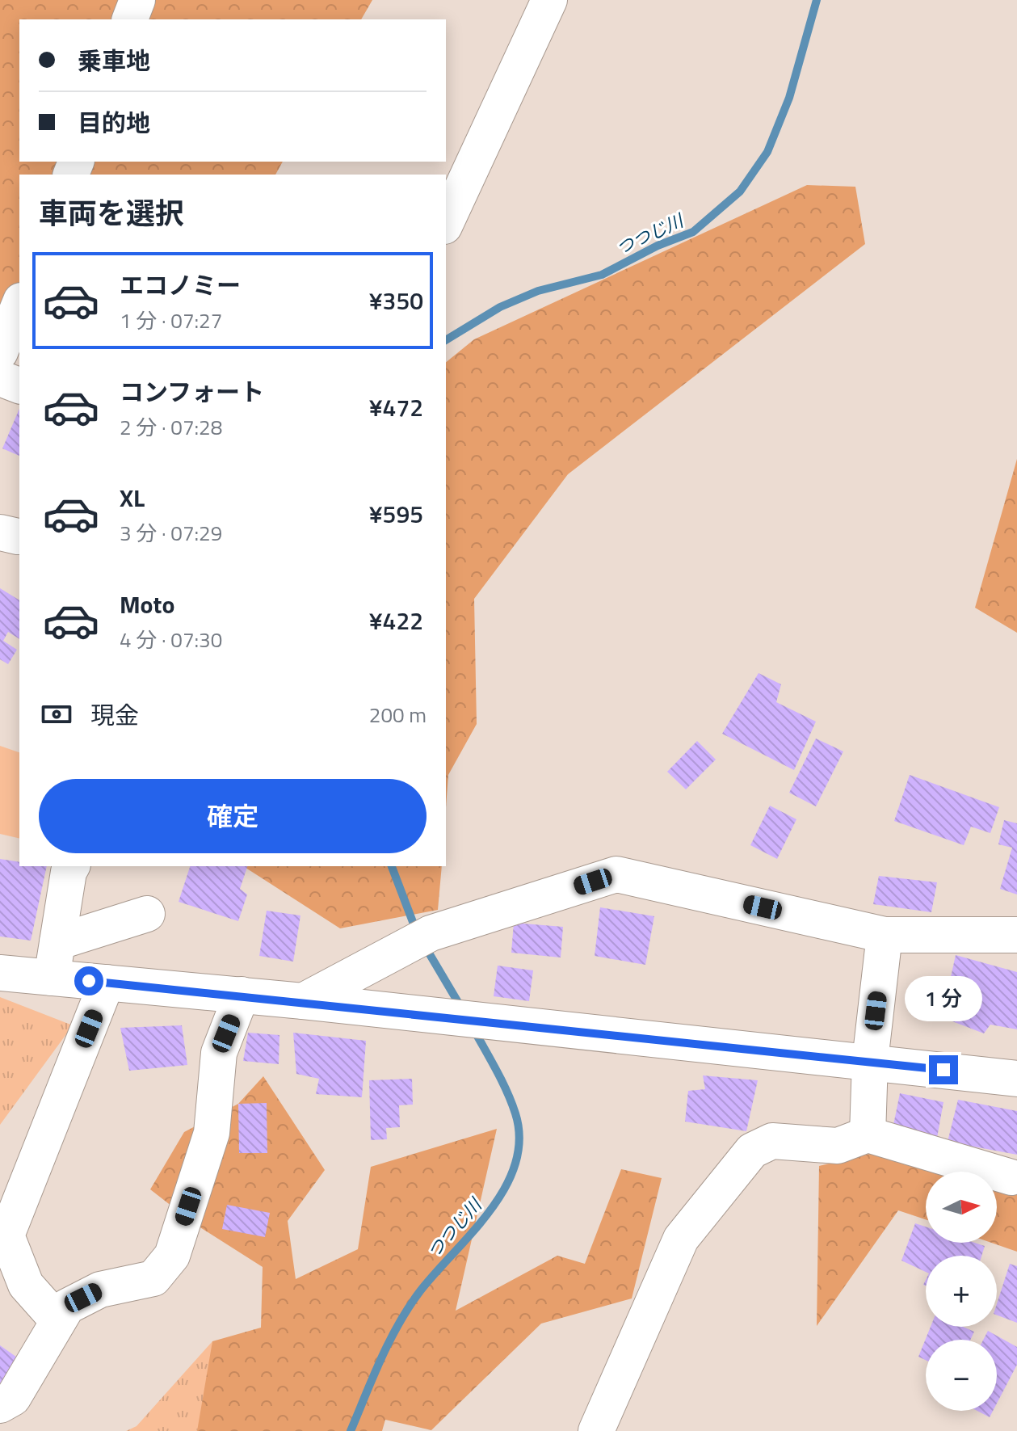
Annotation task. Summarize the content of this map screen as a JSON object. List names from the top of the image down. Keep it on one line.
{"water":["つつじ川"],"north":"right","page":{"banner":["乗車地","目的地"],"heading":"車両を選択","list":[{"name":"エコノミー","note":"1 分 · 07:27","value":"¥350"},{"name":"コンフォート","note":"2 分 · 07:28","value":"¥472"},{"name":"XL","note":"3 分 · 07:29","value":"¥595"},{"name":"Moto","note":"4 分 · 07:30","value":"¥422"}],"pay":["現金","200 m"],"buttons":"確定","bubble":"1 分","map_buttons":["+","−"]}}
